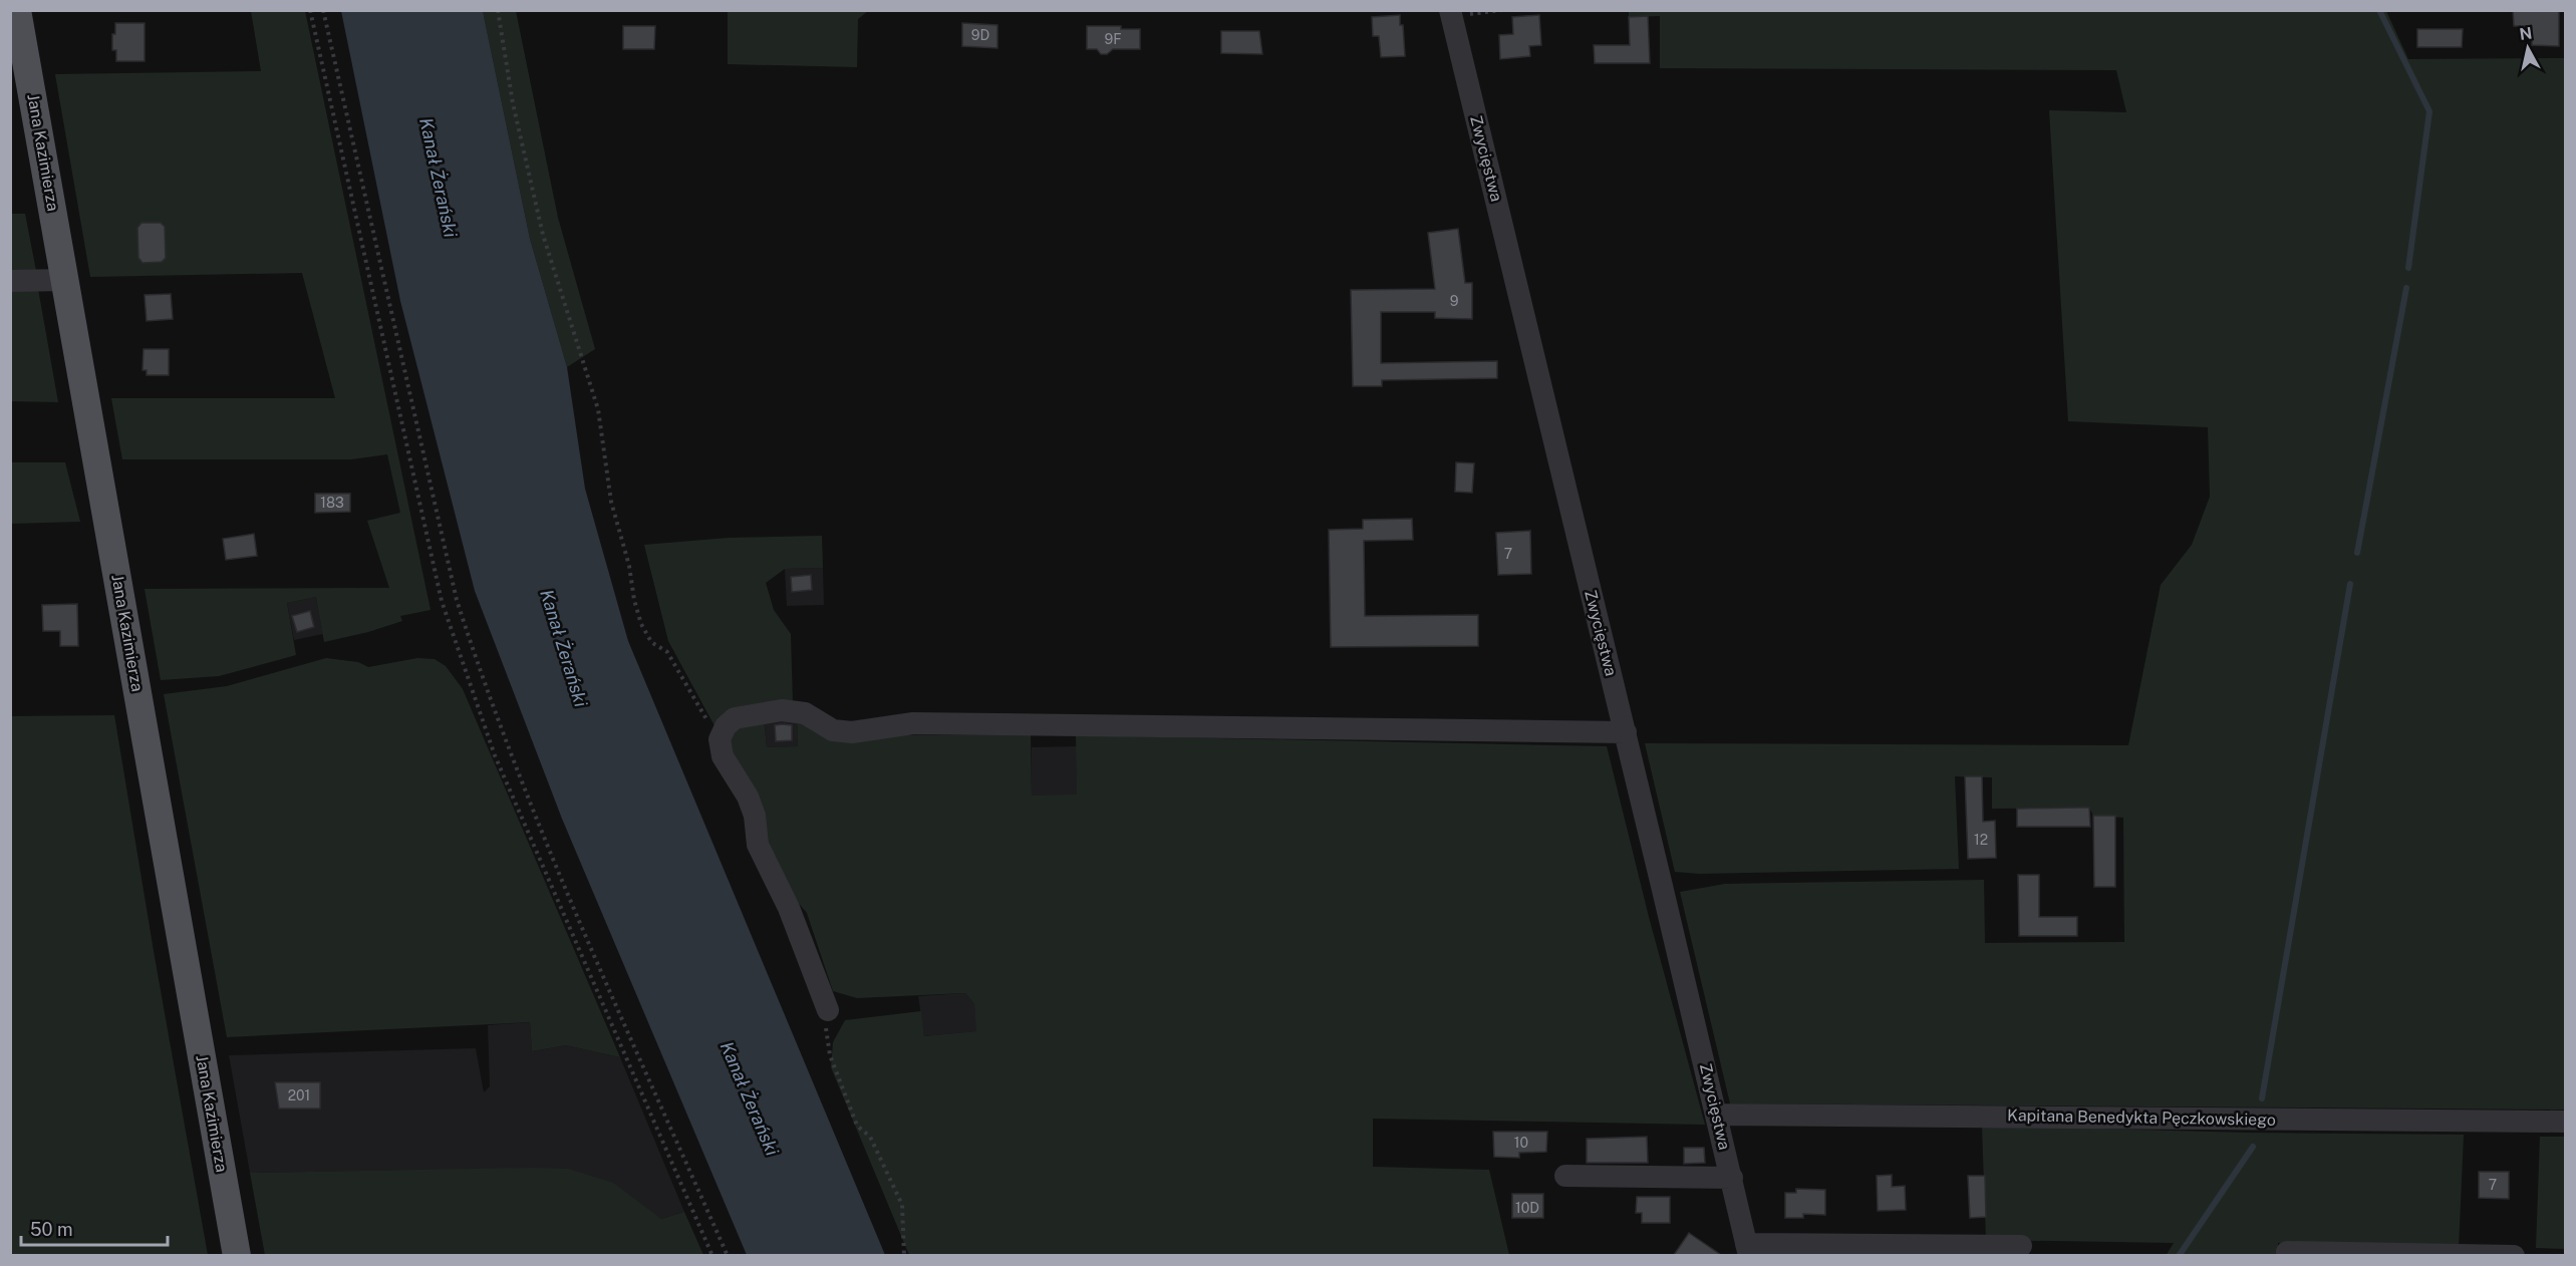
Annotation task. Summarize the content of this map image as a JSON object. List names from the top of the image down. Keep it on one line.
{"streets":{"main road":["Jana Kazimierza"],"street":["Zwycięstwa","Kapitana Benedykta Pęczkowskiego"]},"crossings":[["Zwycięstwa","Kapitana Benedykta Pęczkowskiego"]],"water":["Kanał Żerański"],"house_numbers":["9D","9F","9","183","7","12","201","10","7","10D"],"scale_bar":"50 m","north":"top"}
